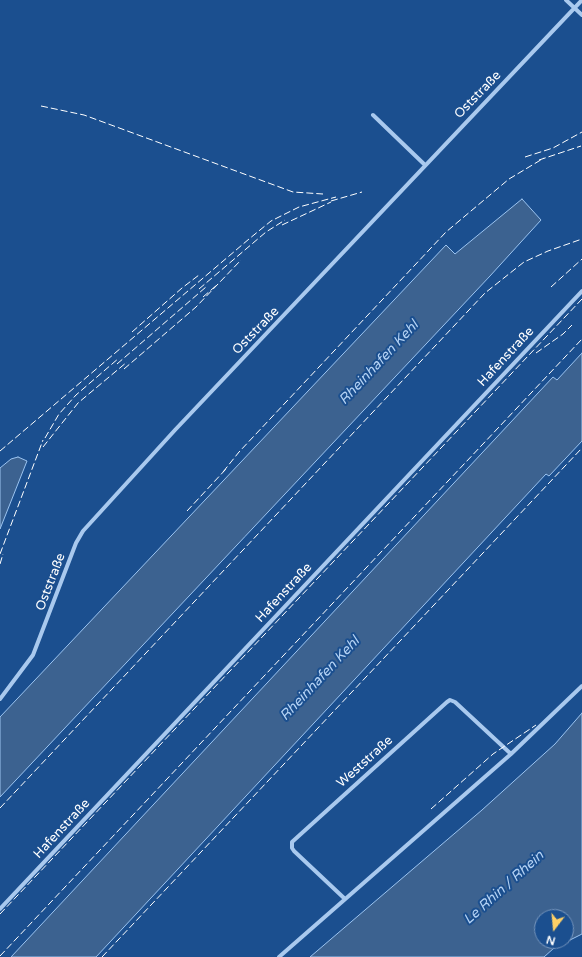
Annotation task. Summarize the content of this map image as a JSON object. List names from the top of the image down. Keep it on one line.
{"streets":{"street":["Oststraße","Hafenstraße","Weststraße"]},"water":["Rheinhafen Kehl","Le Rhin / Rhein"],"north":"bottom"}
